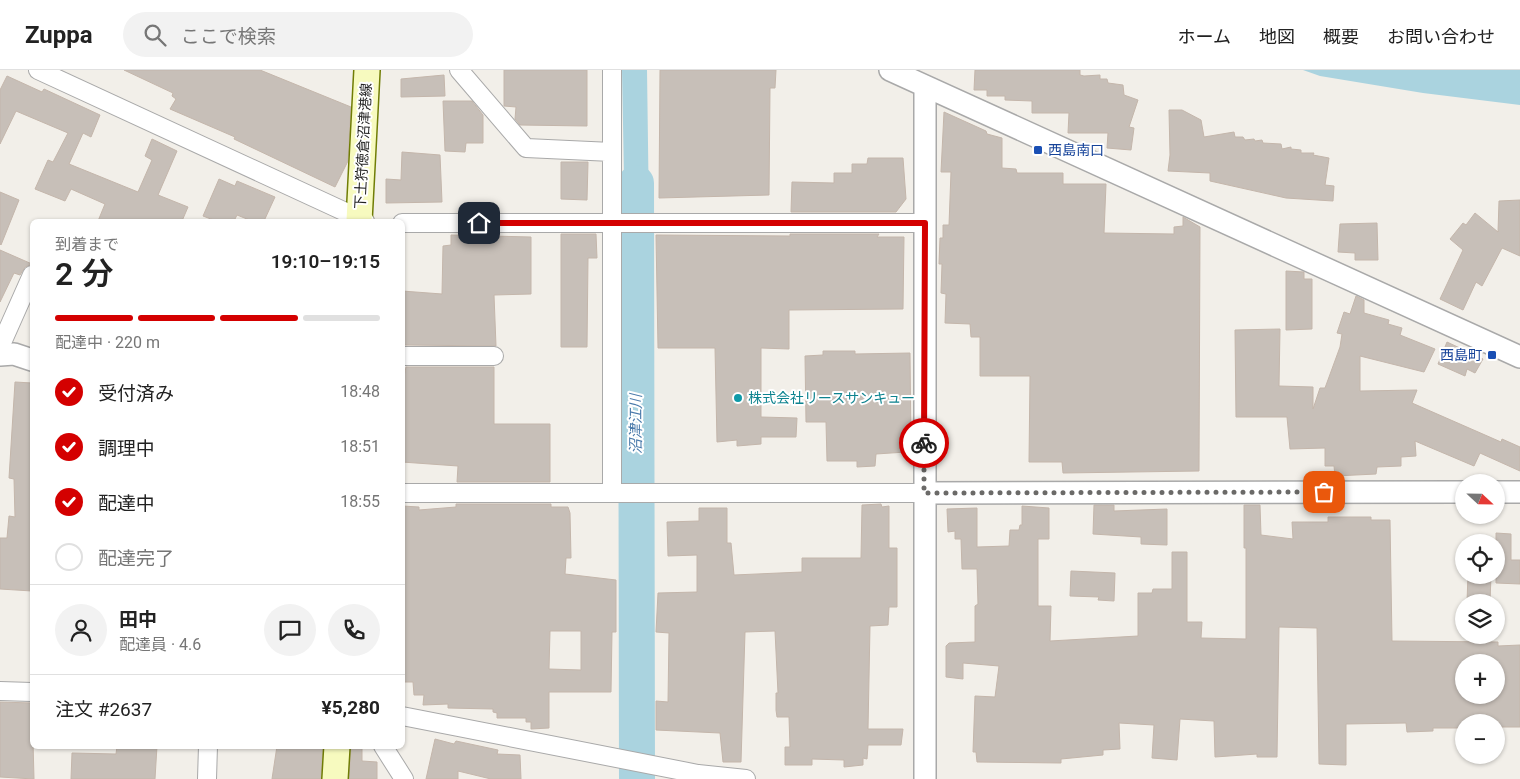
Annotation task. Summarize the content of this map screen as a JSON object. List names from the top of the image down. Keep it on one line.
{"streets":{"main road":["下土狩徳倉沼津港線"]},"water":["沼津江川"],"places":{"transit":["西島南口","西島町"],"other":["株式会社リースサンキュー"]},"north":"right","page":{"header":"Zuppa","search":"ここで検索","nav":["ホーム","地図","概要","お問い合わせ"],"heading":["2 分","到着まで","19:10–19:15"],"panel":["田中","配達員 · 4.6","注文 #2637","¥5,280"],"bar":"配達中 · 220 m","list":[["受付済み","18:48"],["調理中","18:51"],["配達中","18:55"],"配達完了"],"map_buttons":["+","−"]}}
